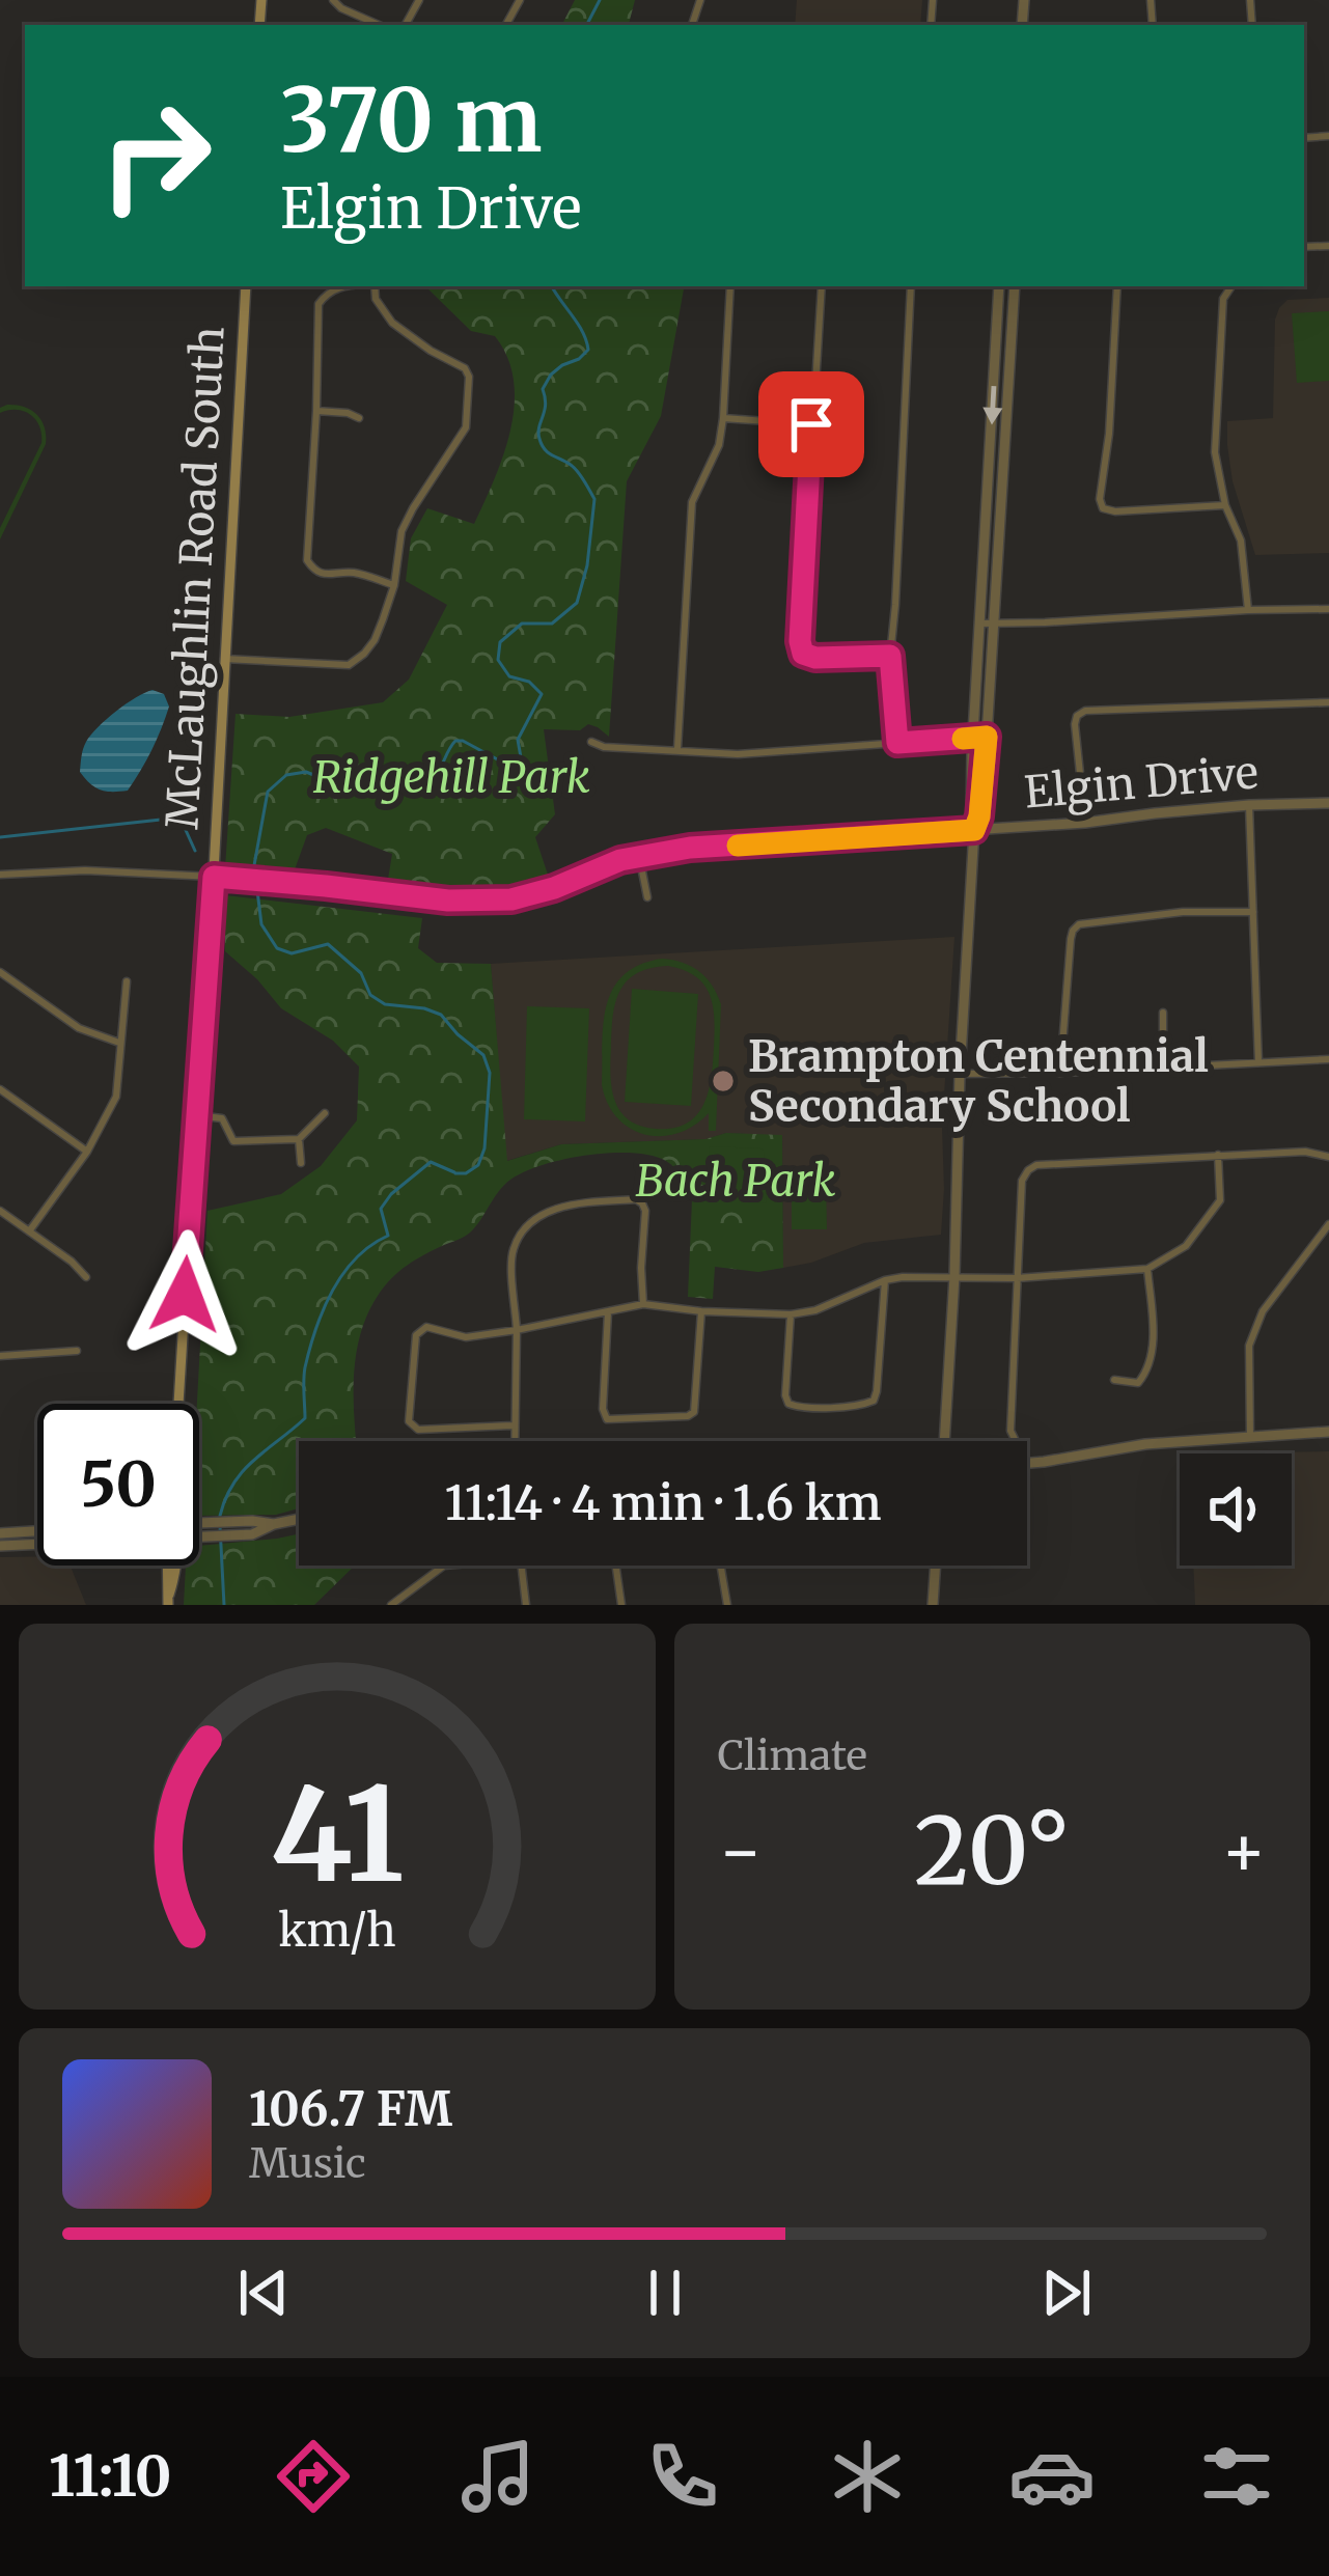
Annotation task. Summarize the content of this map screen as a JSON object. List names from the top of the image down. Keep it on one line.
{"streets":{"main road":["McLaughlin Road South"],"street":["Elgin Drive"]},"crossings":[["McLaughlin Road South","Elgin Drive"]],"parks":["Ridgehill Park","Bach Park"],"places":["Brampton Centennial Secondary School"],"page":{"turn":["370 m","Elgin Drive"],"limit":"50","trip":"11:14 · 4 min · 1.6 km","tile":"Climate","heat":["−","20°","+"],"song":["106.7 FM","Music"],"tabs":"11:10","gauge":["41","km/h"]}}
